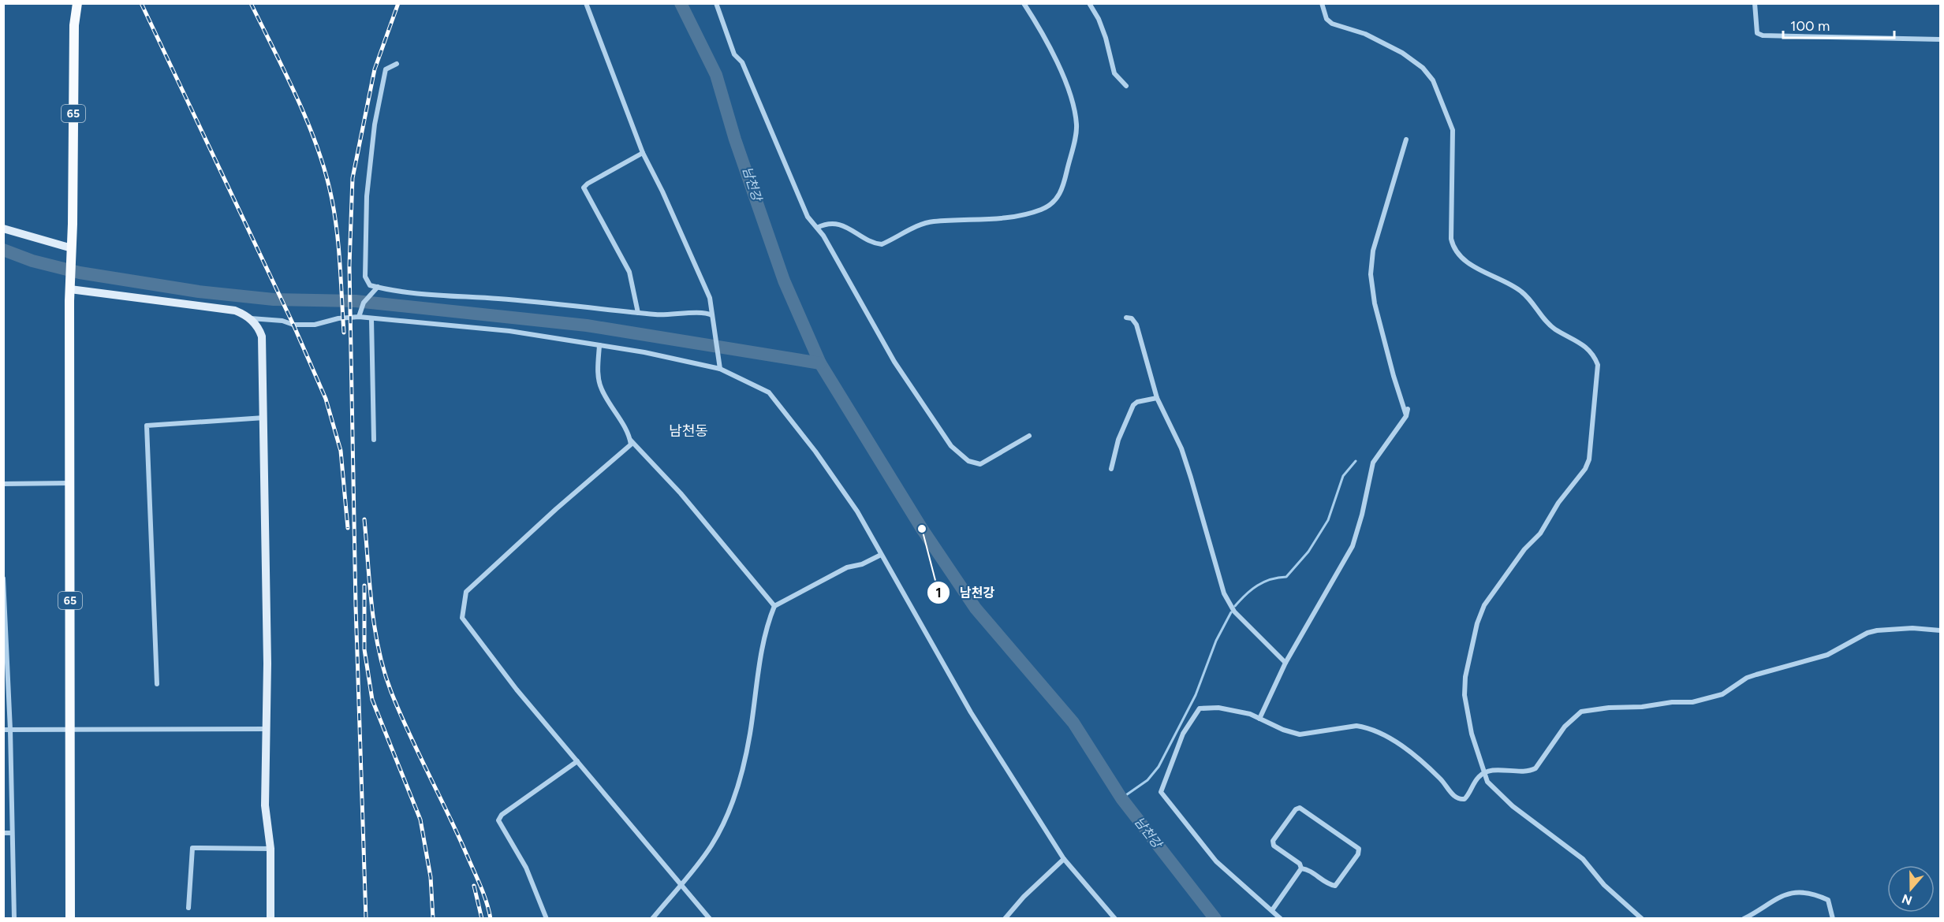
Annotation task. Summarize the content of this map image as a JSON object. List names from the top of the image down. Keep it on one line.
{"streets":{"main road":["65"]},"districts":["남천동"],"water":["남천강"],"places":["남천강"],"scale_bar":"100 m","north":"bottom"}
